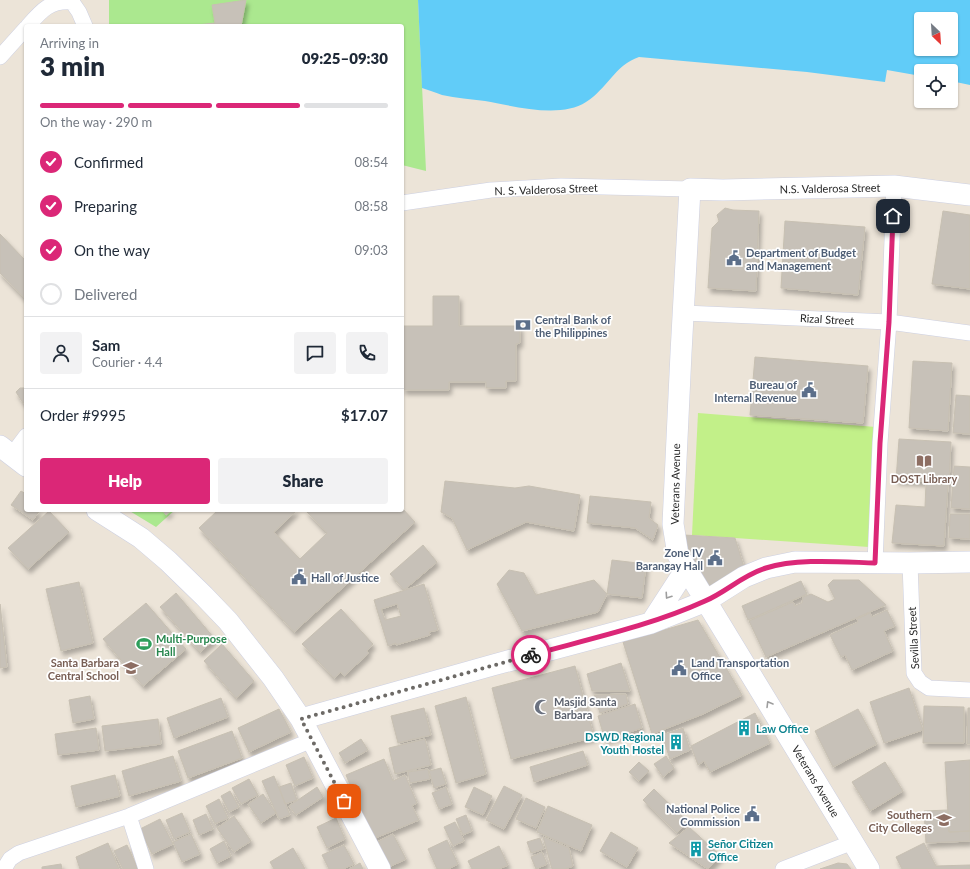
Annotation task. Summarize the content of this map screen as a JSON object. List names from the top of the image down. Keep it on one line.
{"streets":{"street":["N.S. Valderosa Street","N. S. Valderosa Street","Rizal Street","Veterans Avenue","Sevilla Street"]},"crossings":[["N.S. Valderosa Street","N. S. Valderosa Street"],["N.S. Valderosa Street","Veterans Avenue"],["N. S. Valderosa Street","Veterans Avenue"],["Rizal Street","Veterans Avenue"]],"one_way":["Veterans Avenue"],"places":{"public building":["Department of Budget and Management","Bureau of Internal Revenue","Zone IV Barangay Hall","Hall of Justice","Land Transportation Office","National Police Commission"],"bank":["Central Bank of the Philippines"],"library":["DOST Library"],"sports":["Multi-Purpose Hall"],"school or university":["Santa Barbara Central School","Southern City Colleges"],"mosque":["Masjid Santa Barbara"],"building":["Law Office","DSWD Regional Youth Hostel","Señor Citizen Office"]},"north":"bottom right","page":{"heading":["3 min","Arriving in","09:25–09:30"],"panel":["Sam","Courier · 4.4","Order #9995","$17.07"],"bar":"On the way · 290 m","list":[["Confirmed","08:54"],["Preparing","08:58"],["On the way","09:03"],"Delivered"],"buttons":["Help","Share"]}}
